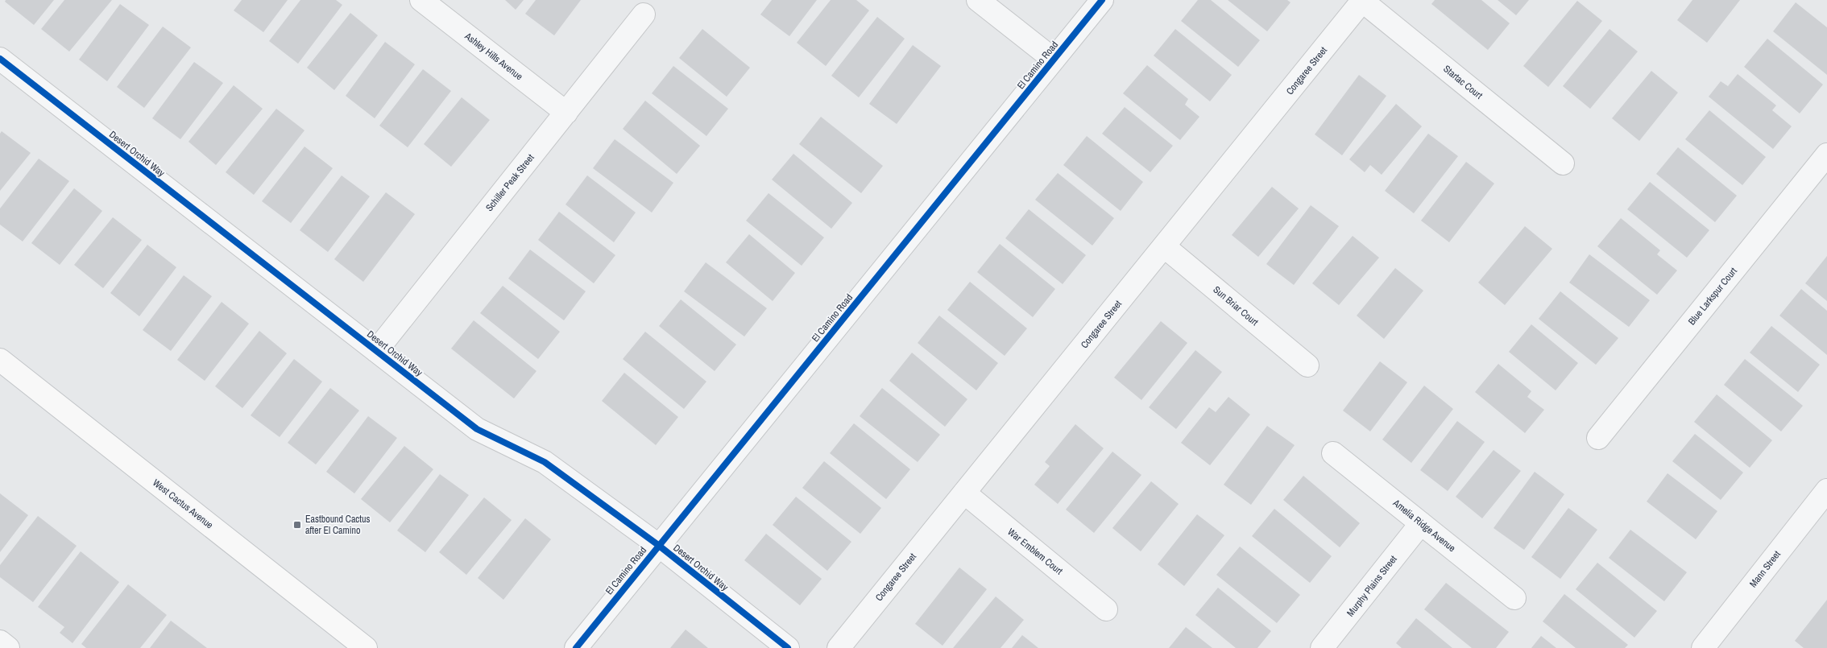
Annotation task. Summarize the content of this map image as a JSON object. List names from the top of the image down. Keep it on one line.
{"streets":{"main road":["West Cactus Avenue"],"street":["Ashley Hills Avenue","El Camino Road","Congaree Street","Startac Court","Desert Orchid Way","Schiller Peak Street","Blue Larkspur Court","Sun Briar Court","Amelia Ridge Avenue","War Emblem Court","Mann Street","Murphy Plains Street"]},"crossings":[["Ashley Hills Avenue","Schiller Peak Street"],["El Camino Road","Desert Orchid Way"],["Congaree Street","Startac Court"],["Congaree Street","Sun Briar Court"],["Congaree Street","War Emblem Court"],["Desert Orchid Way","Schiller Peak Street"],["Amelia Ridge Avenue","Murphy Plains Street"]],"places":{"transit":["Eastbound Cactus after El Camino"]}}
